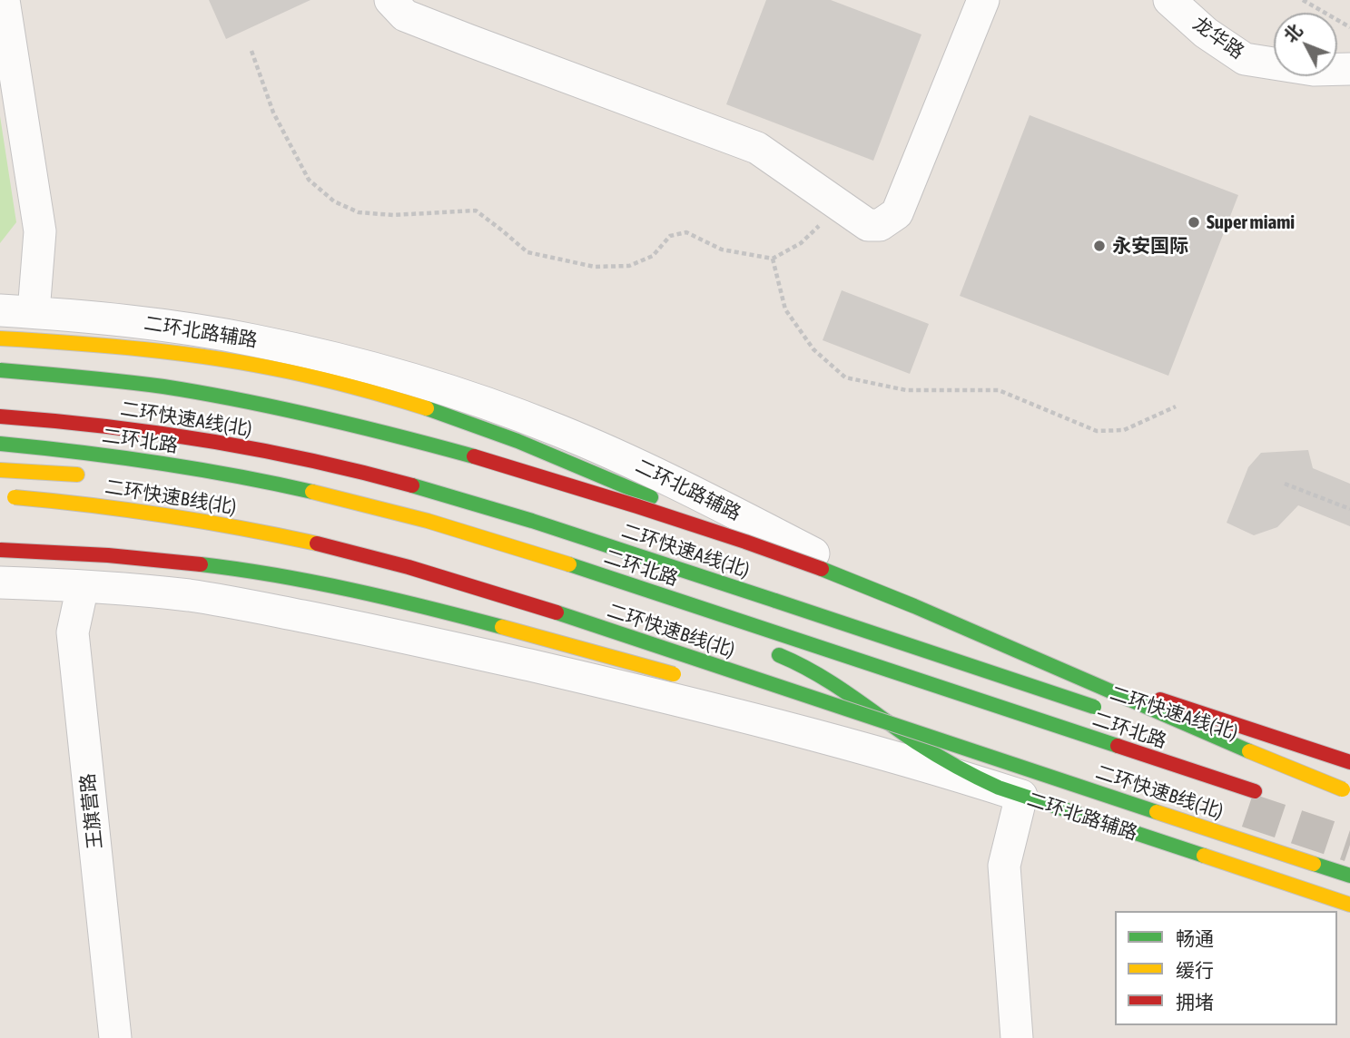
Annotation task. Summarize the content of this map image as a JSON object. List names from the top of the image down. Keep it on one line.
{"streets":{"main road":["二环北路辅路","二环快速A线(北)","二环北路","二环快速B线(北)"],"street":["龙华路","王旗营路"]},"crossings":[["二环北路辅路","王旗营路"]],"places":["Super miami","永安国际"],"legend":["畅通","缓行","拥堵"],"north":"top left"}
